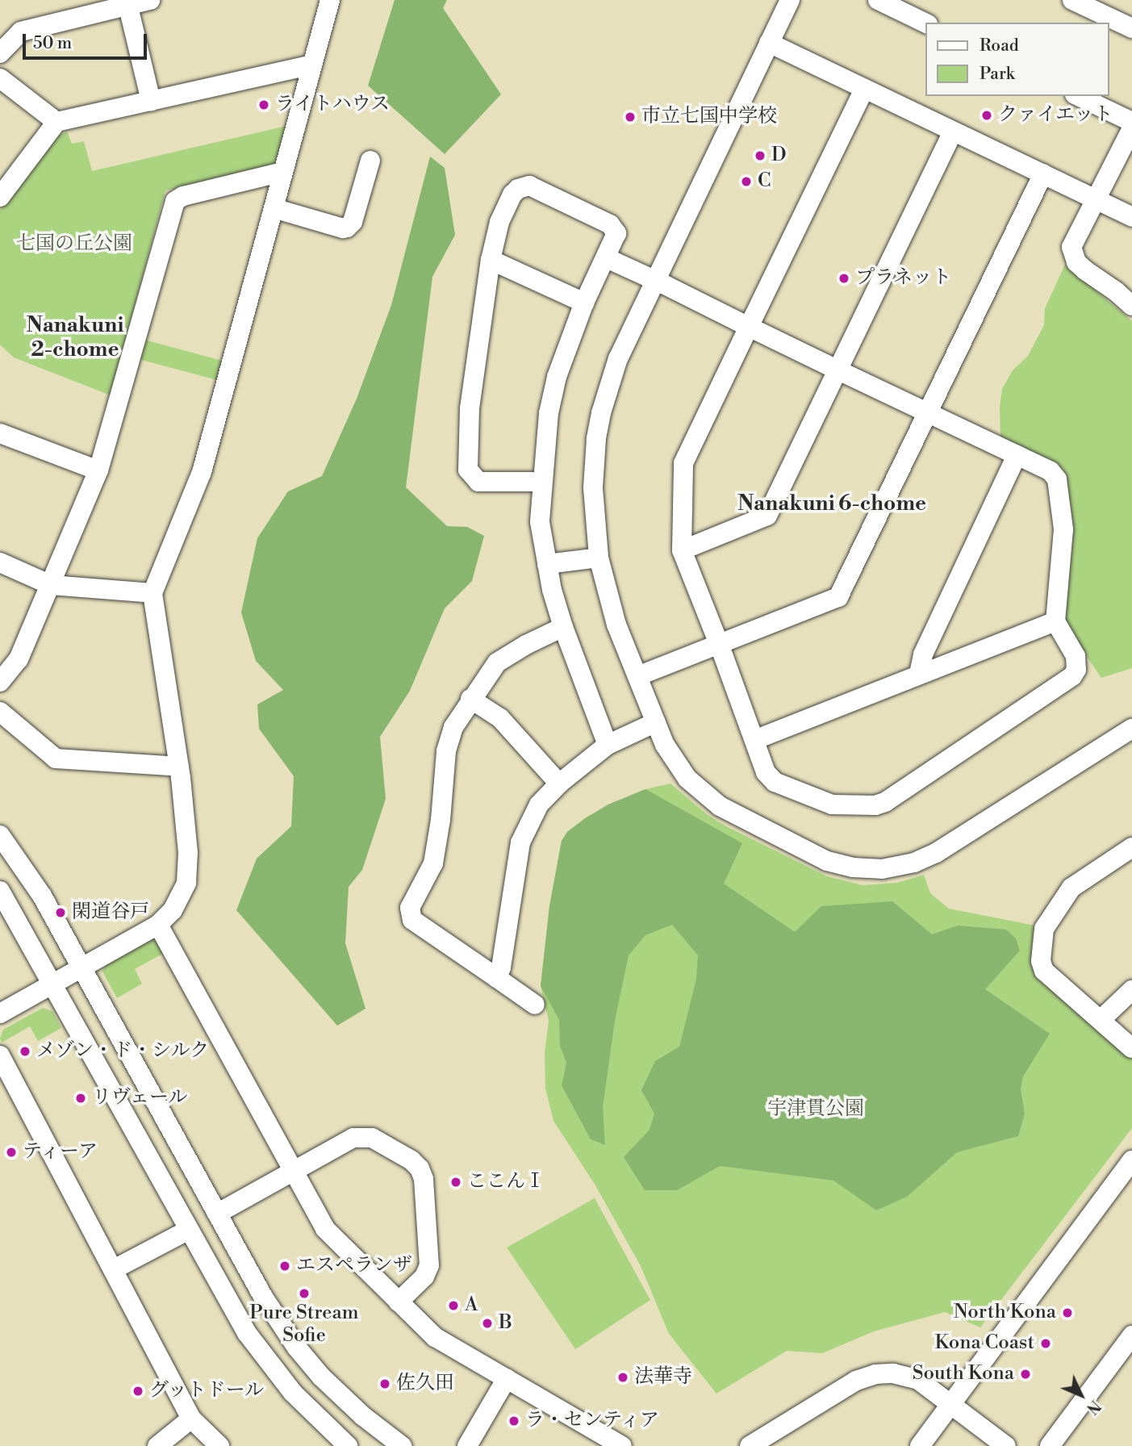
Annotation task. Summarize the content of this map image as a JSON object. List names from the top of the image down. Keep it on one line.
{"districts":["Nanakuni 2-chome","Nanakuni 6-chome"],"parks":["七国の丘公園","宇津貫公園"],"places":["ライトハウス","クァイエット","市立七国中学校","D","C","プラネット","閑道谷戸","メゾン・ド・シルク","リヴェール","ティーア","ここんⅠ","エスペランザ","Pure Stream Sofie","A","North Kona","B","Kona Coast","South Kona","法華寺","佐久田","グットドール","ラ・センティア"],"legend":["Road","Park"],"scale_bar":"50 m","north":"bottom right"}
